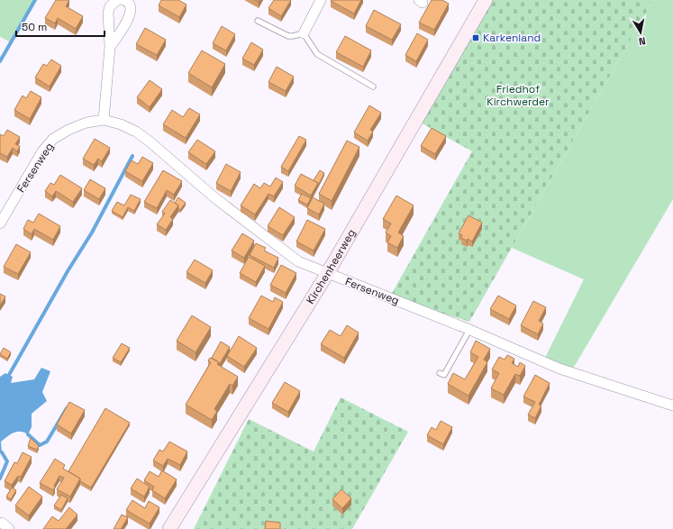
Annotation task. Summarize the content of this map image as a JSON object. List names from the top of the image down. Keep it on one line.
{"streets":{"main road":["Kirchenheerweg"],"street":["Fersenweg"]},"crossings":[["Fersenweg","Kirchenheerweg"]],"parks":["Friedhof Kirchwerder"],"places":{"transit":["Karkenland"]},"scale_bar":"50 m","north":"bottom"}
